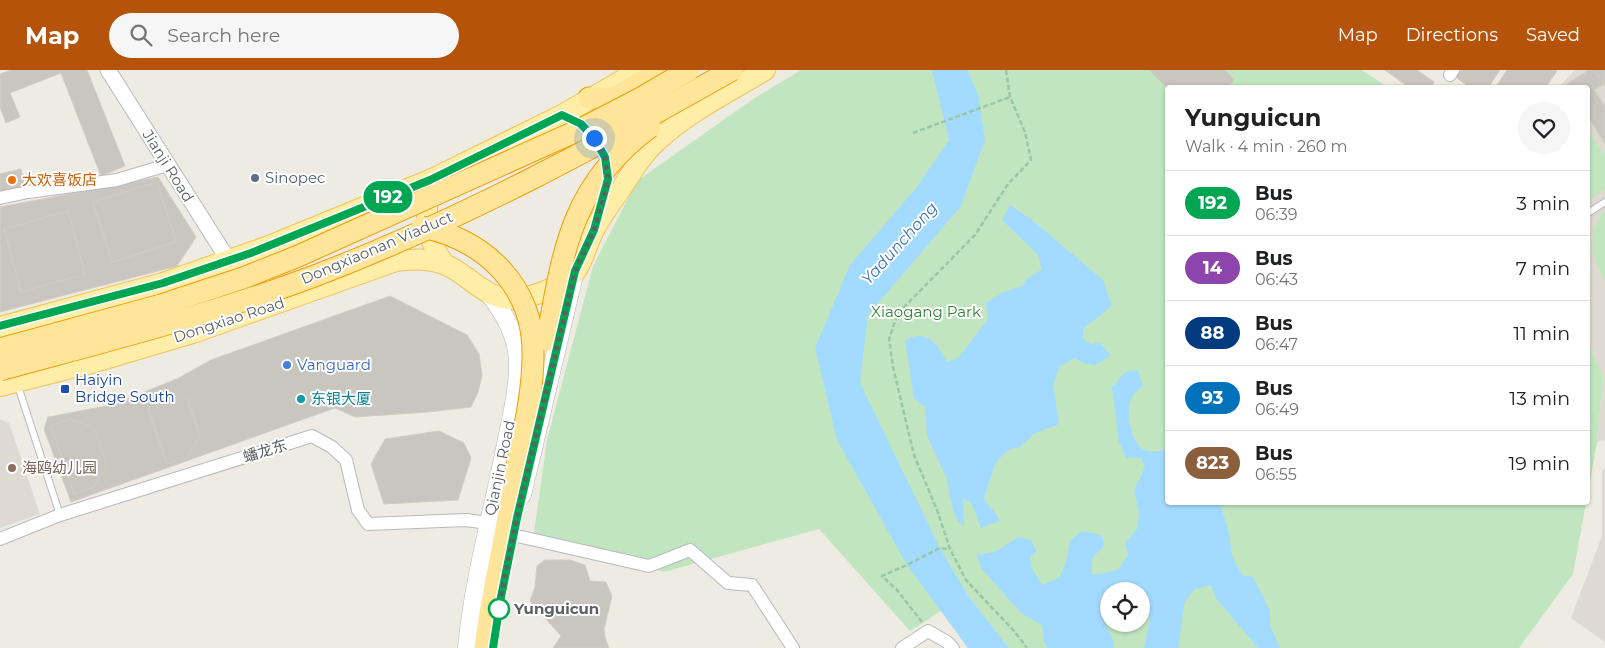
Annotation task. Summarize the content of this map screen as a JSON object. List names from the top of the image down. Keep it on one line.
{"streets":{"highway":["Dongxiaonan Viaduct"],"main road":["Dongxiao Road","Qianjin Road"],"street":["Jianji Road","蟠龙东"]},"crossings":[["Jianji Road","Dongxiao Road"],["Dongxiaonan Viaduct","Dongxiao Road"],["Dongxiao Road","Qianjin Road"],["蟠龙东","Qianjin Road"]],"water":["Yadunchong"],"parks":["Xiaogang Park"],"places":{"other":["Sinopec","大欢喜饭店","Vanguard","东银大厦","海鸥幼儿园","Yunguicun"],"transit":["Haiyin Bridge South"]},"lines":["bus line 192"],"page":{"header":"Map","search":"Search here","nav":["Map","Directions","Saved"],"on_map":"192","heading":["Yunguicun","Walk · 4 min · 260 m"],"list":[{"mark":"192","name":"Bus","note":"06:39","value":"3 min"},{"mark":"14","name":"Bus","note":"06:43","value":"7 min"},{"mark":"88","name":"Bus","note":"06:47","value":"11 min"},{"mark":"93","name":"Bus","note":"06:49","value":"13 min"},{"mark":"823","name":"Bus","note":"06:55","value":"19 min"}]}}
